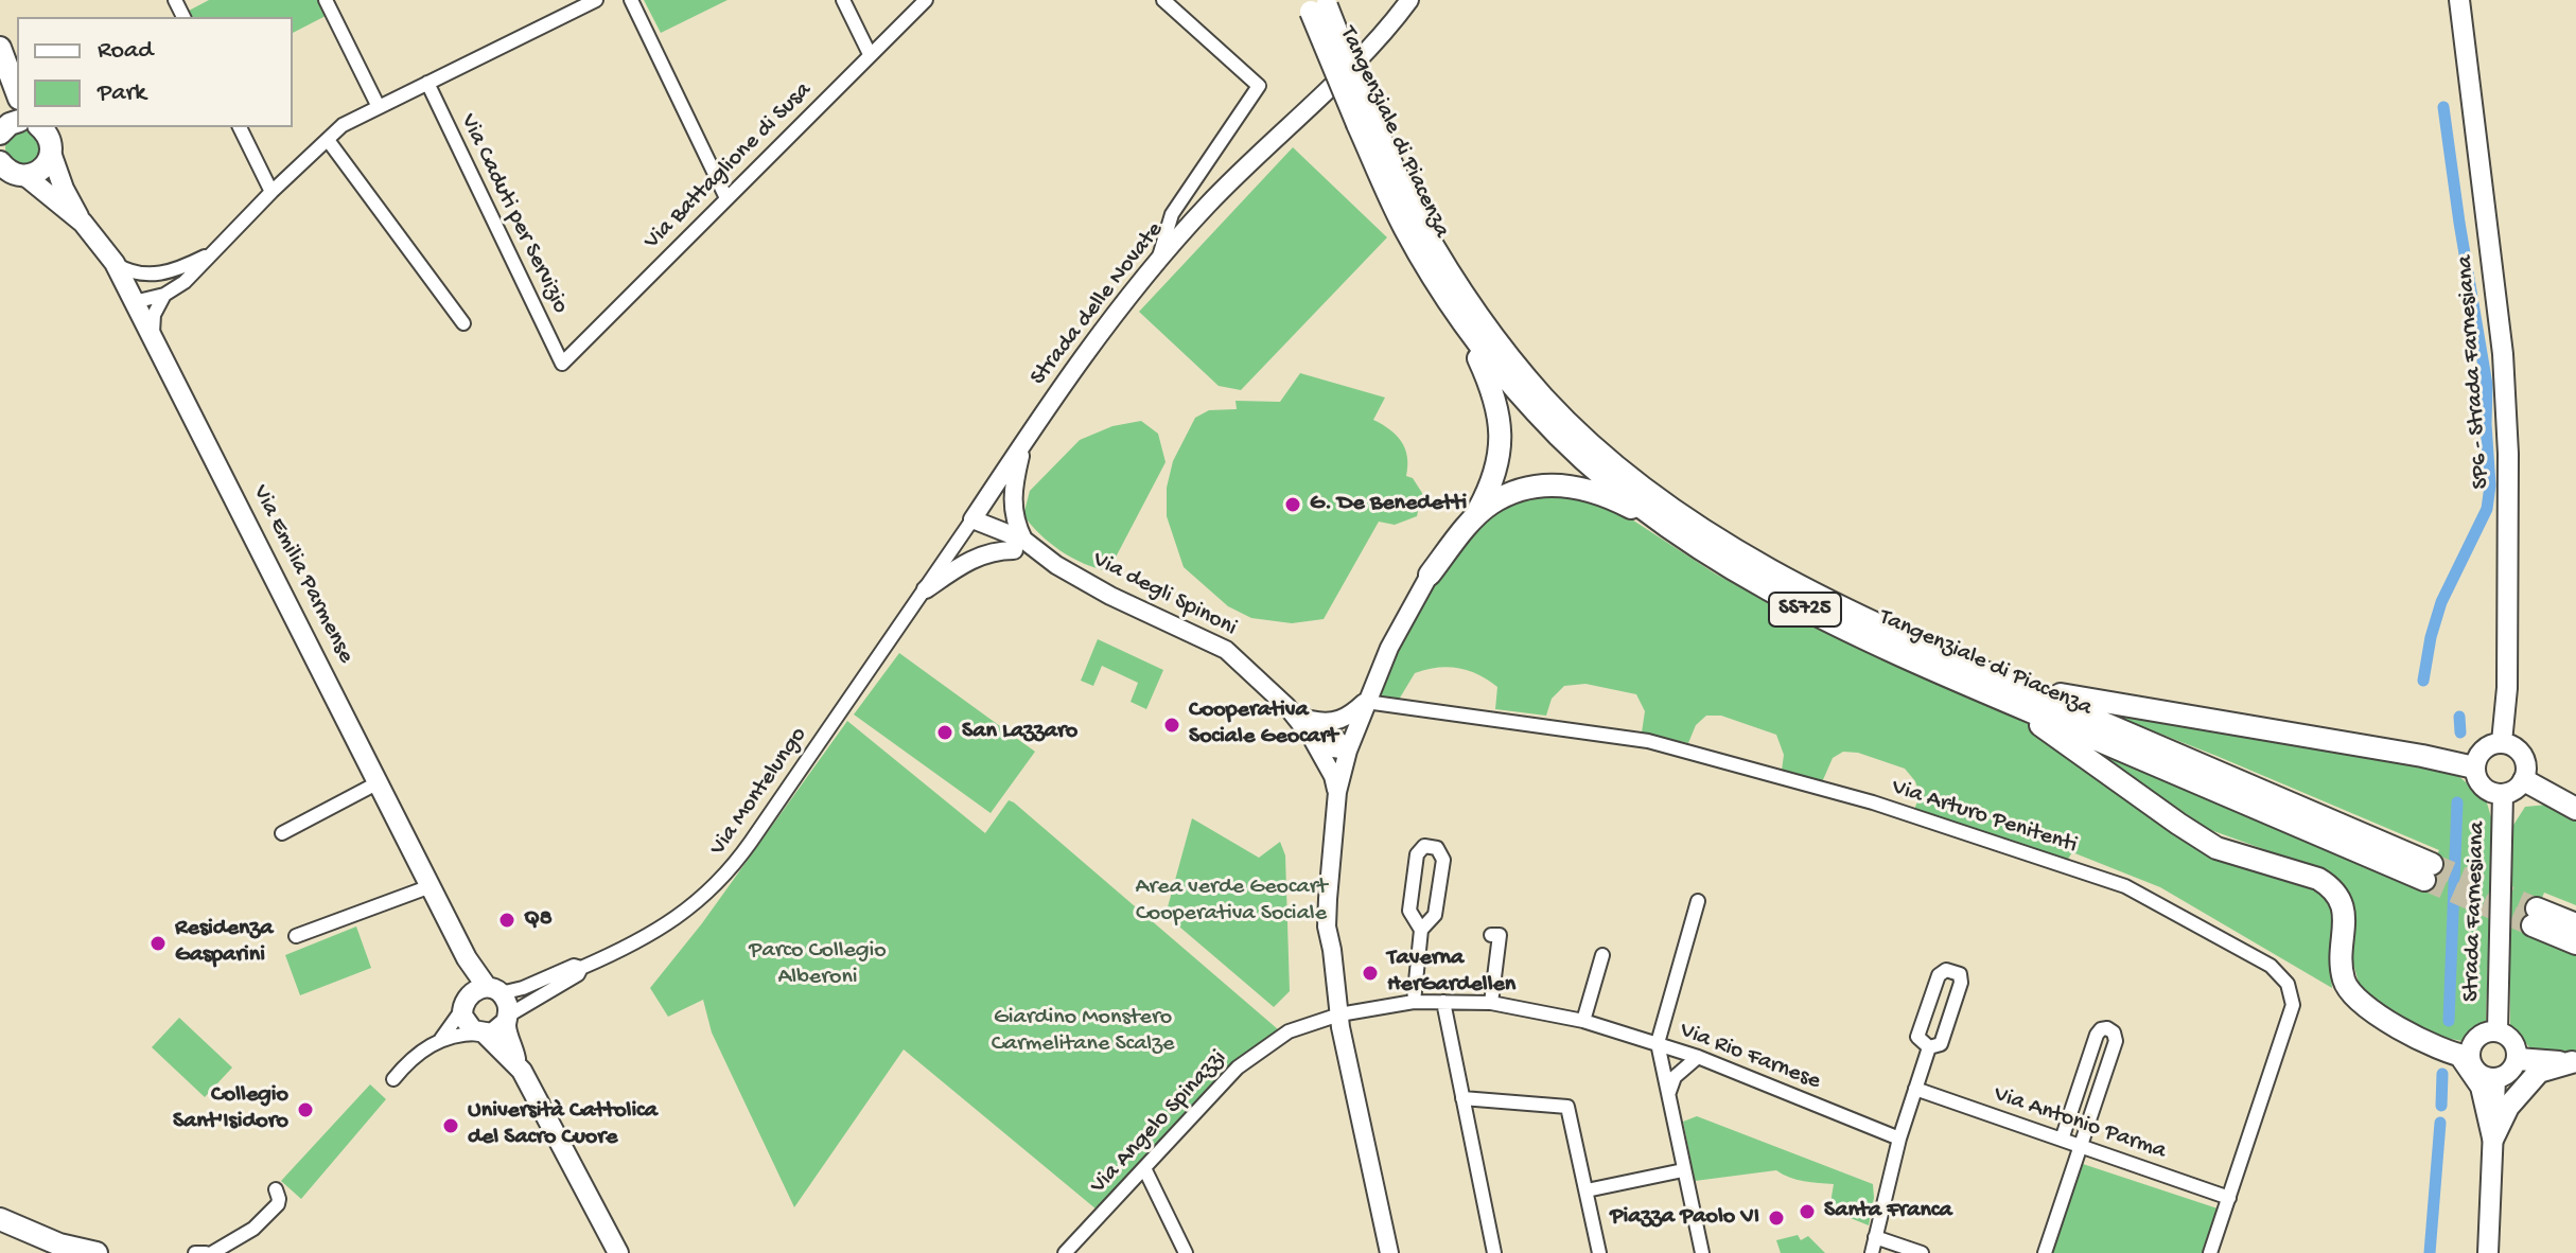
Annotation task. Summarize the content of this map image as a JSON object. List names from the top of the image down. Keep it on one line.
{"streets":{"main road":["Tangenziale di Piacenza","SP6 - Strada Farnesiana","Via Emilia Parmense","SS725","Strada Farnesiana"],"street":["Via Battaglione di Susa","Via Caduti per Servizio","Strada delle Novate","Via degli Spinoni","Via Montelungo","Via Arturo Penitenti","Via Rio Farnese","Via Angelo Spinazzi","Via Antonio Parma"]},"crossings":[["Via Battaglione di Susa","Via Caduti per Servizio"],["Strada delle Novate","Via degli Spinoni"],["Strada delle Novate","Via Montelungo"],["SP6 - Strada Farnesiana","Strada Farnesiana"],["Via Emilia Parmense","Via Montelungo"],["Via Arturo Penitenti","Via Antonio Parma"],["Via Rio Farnese","Via Angelo Spinazzi"]],"parks":["Area verde Geocart Cooperativa Sociale","Parco Collegio Alberoni","Giardino Monstero Carmelitane Scalze"],"places":["G. De Benedetti","Cooperativa Sociale Geocart","San Lazzaro","Q8","Residenza Gasparini","Taverna HerGardellen","Collegio Sant'Isidoro","Università Cattolica del Sacro Cuore","Santa Franca","Piazza Paolo VI"],"legend":["Road","Park"]}
